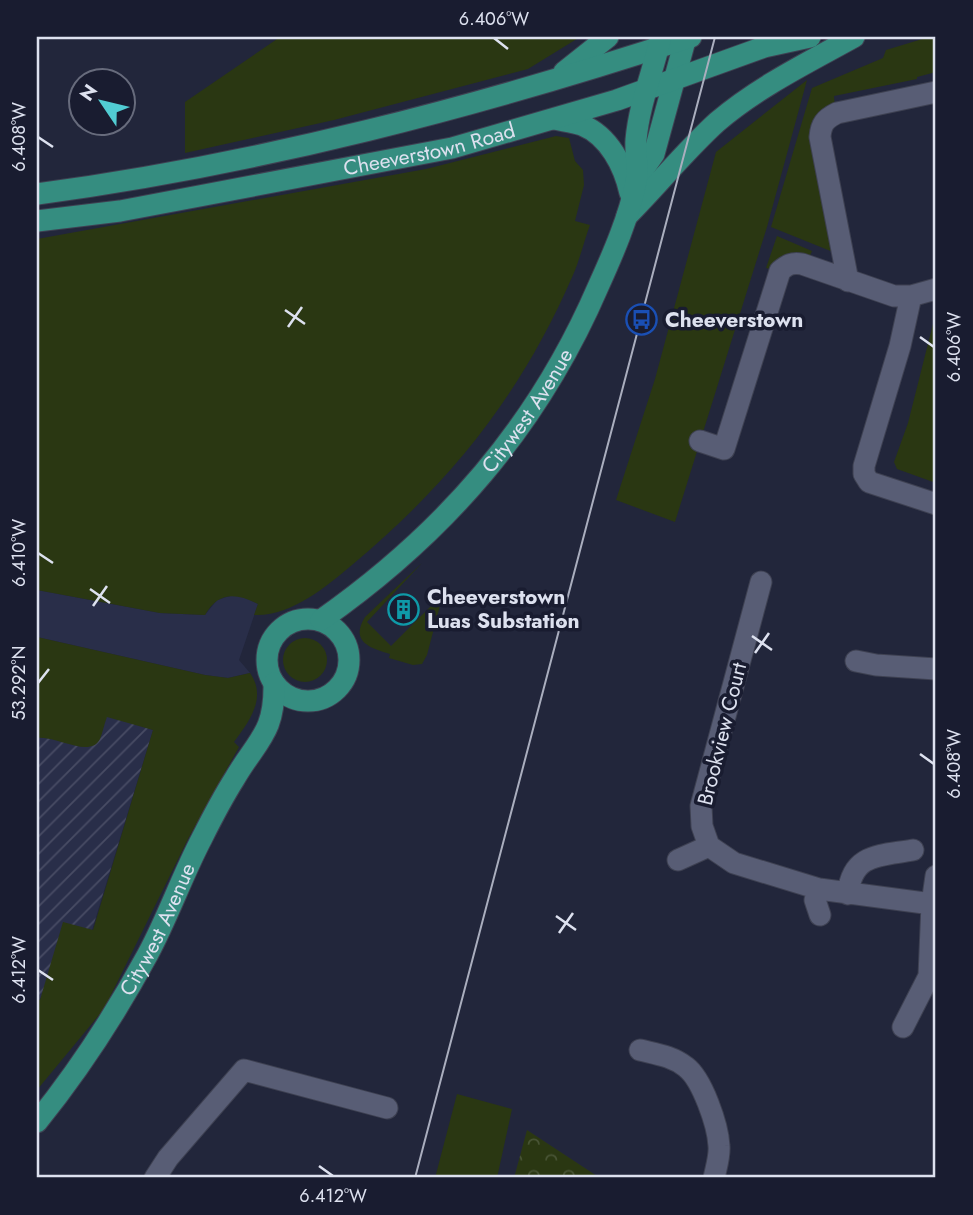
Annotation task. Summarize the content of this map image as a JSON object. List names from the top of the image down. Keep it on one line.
{"streets":{"main road":["Cheeverstown Road","Citywest Avenue"],"street":["Brookview Court"]},"crossings":[["Cheeverstown Road","Citywest Avenue"]],"places":{"bus stop":["Cheeverstown"],"building":["Cheeverstown Luas Substation"]},"north":"top left","coordinates":["6.406°W","6.408°W","6.410°W","53.292°N","6.412°W"]}
